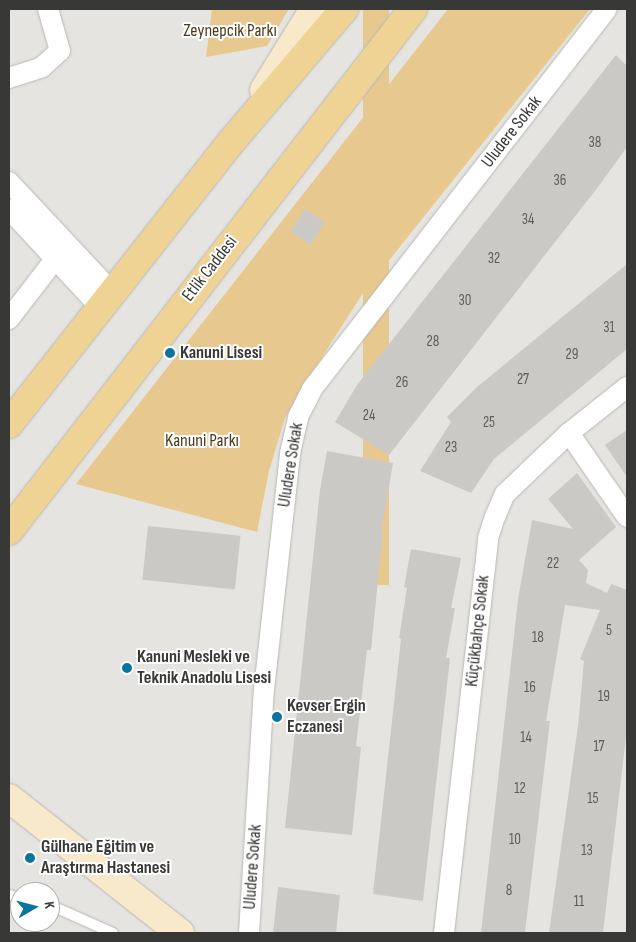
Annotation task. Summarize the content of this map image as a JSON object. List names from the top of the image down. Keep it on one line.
{"streets":{"main road":["Etlik Caddesi"],"street":["Uludere Sokak","Küçükbahçe Sokak"]},"parks":["Zeynepcik Parkı","Kanuni Parkı"],"places":["Kanuni Lisesi","Kanuni Mesleki ve Teknik Anadolu Lisesi","Kevser Ergin Eczanesi","Gülhane Eğitim ve Araştırma Hastanesi"],"house_numbers":["38","36","34","32","30","31","28","29","27","26","24","25","23","22","5","18","16","19","14","17","12","15","10","13","8","11"],"north":"right"}
